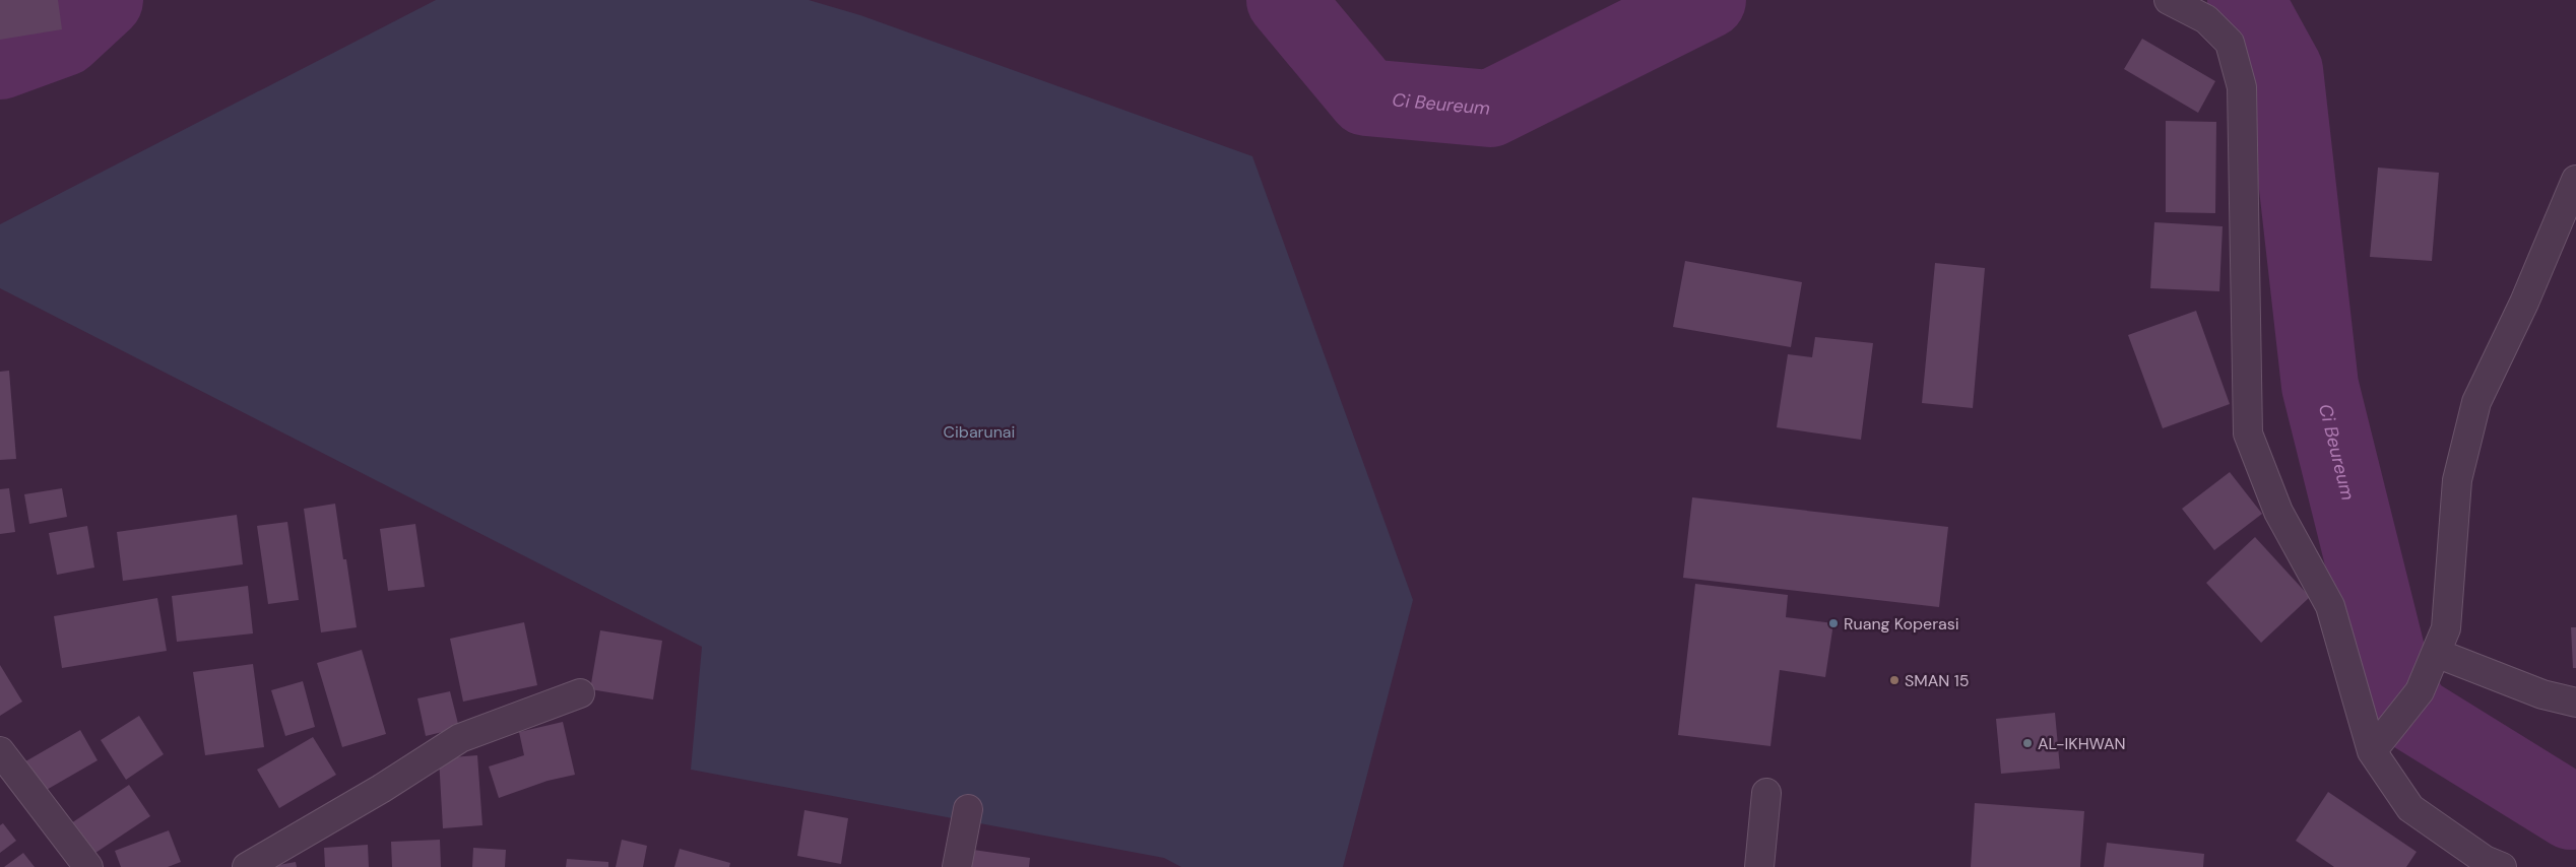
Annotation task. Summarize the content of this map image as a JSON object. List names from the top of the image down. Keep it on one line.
{"water":["Ci Beureum"],"parks":["Cibarunai"],"places":["Ruang Koperasi","SMAN 15","AL-IKHWAN"]}
